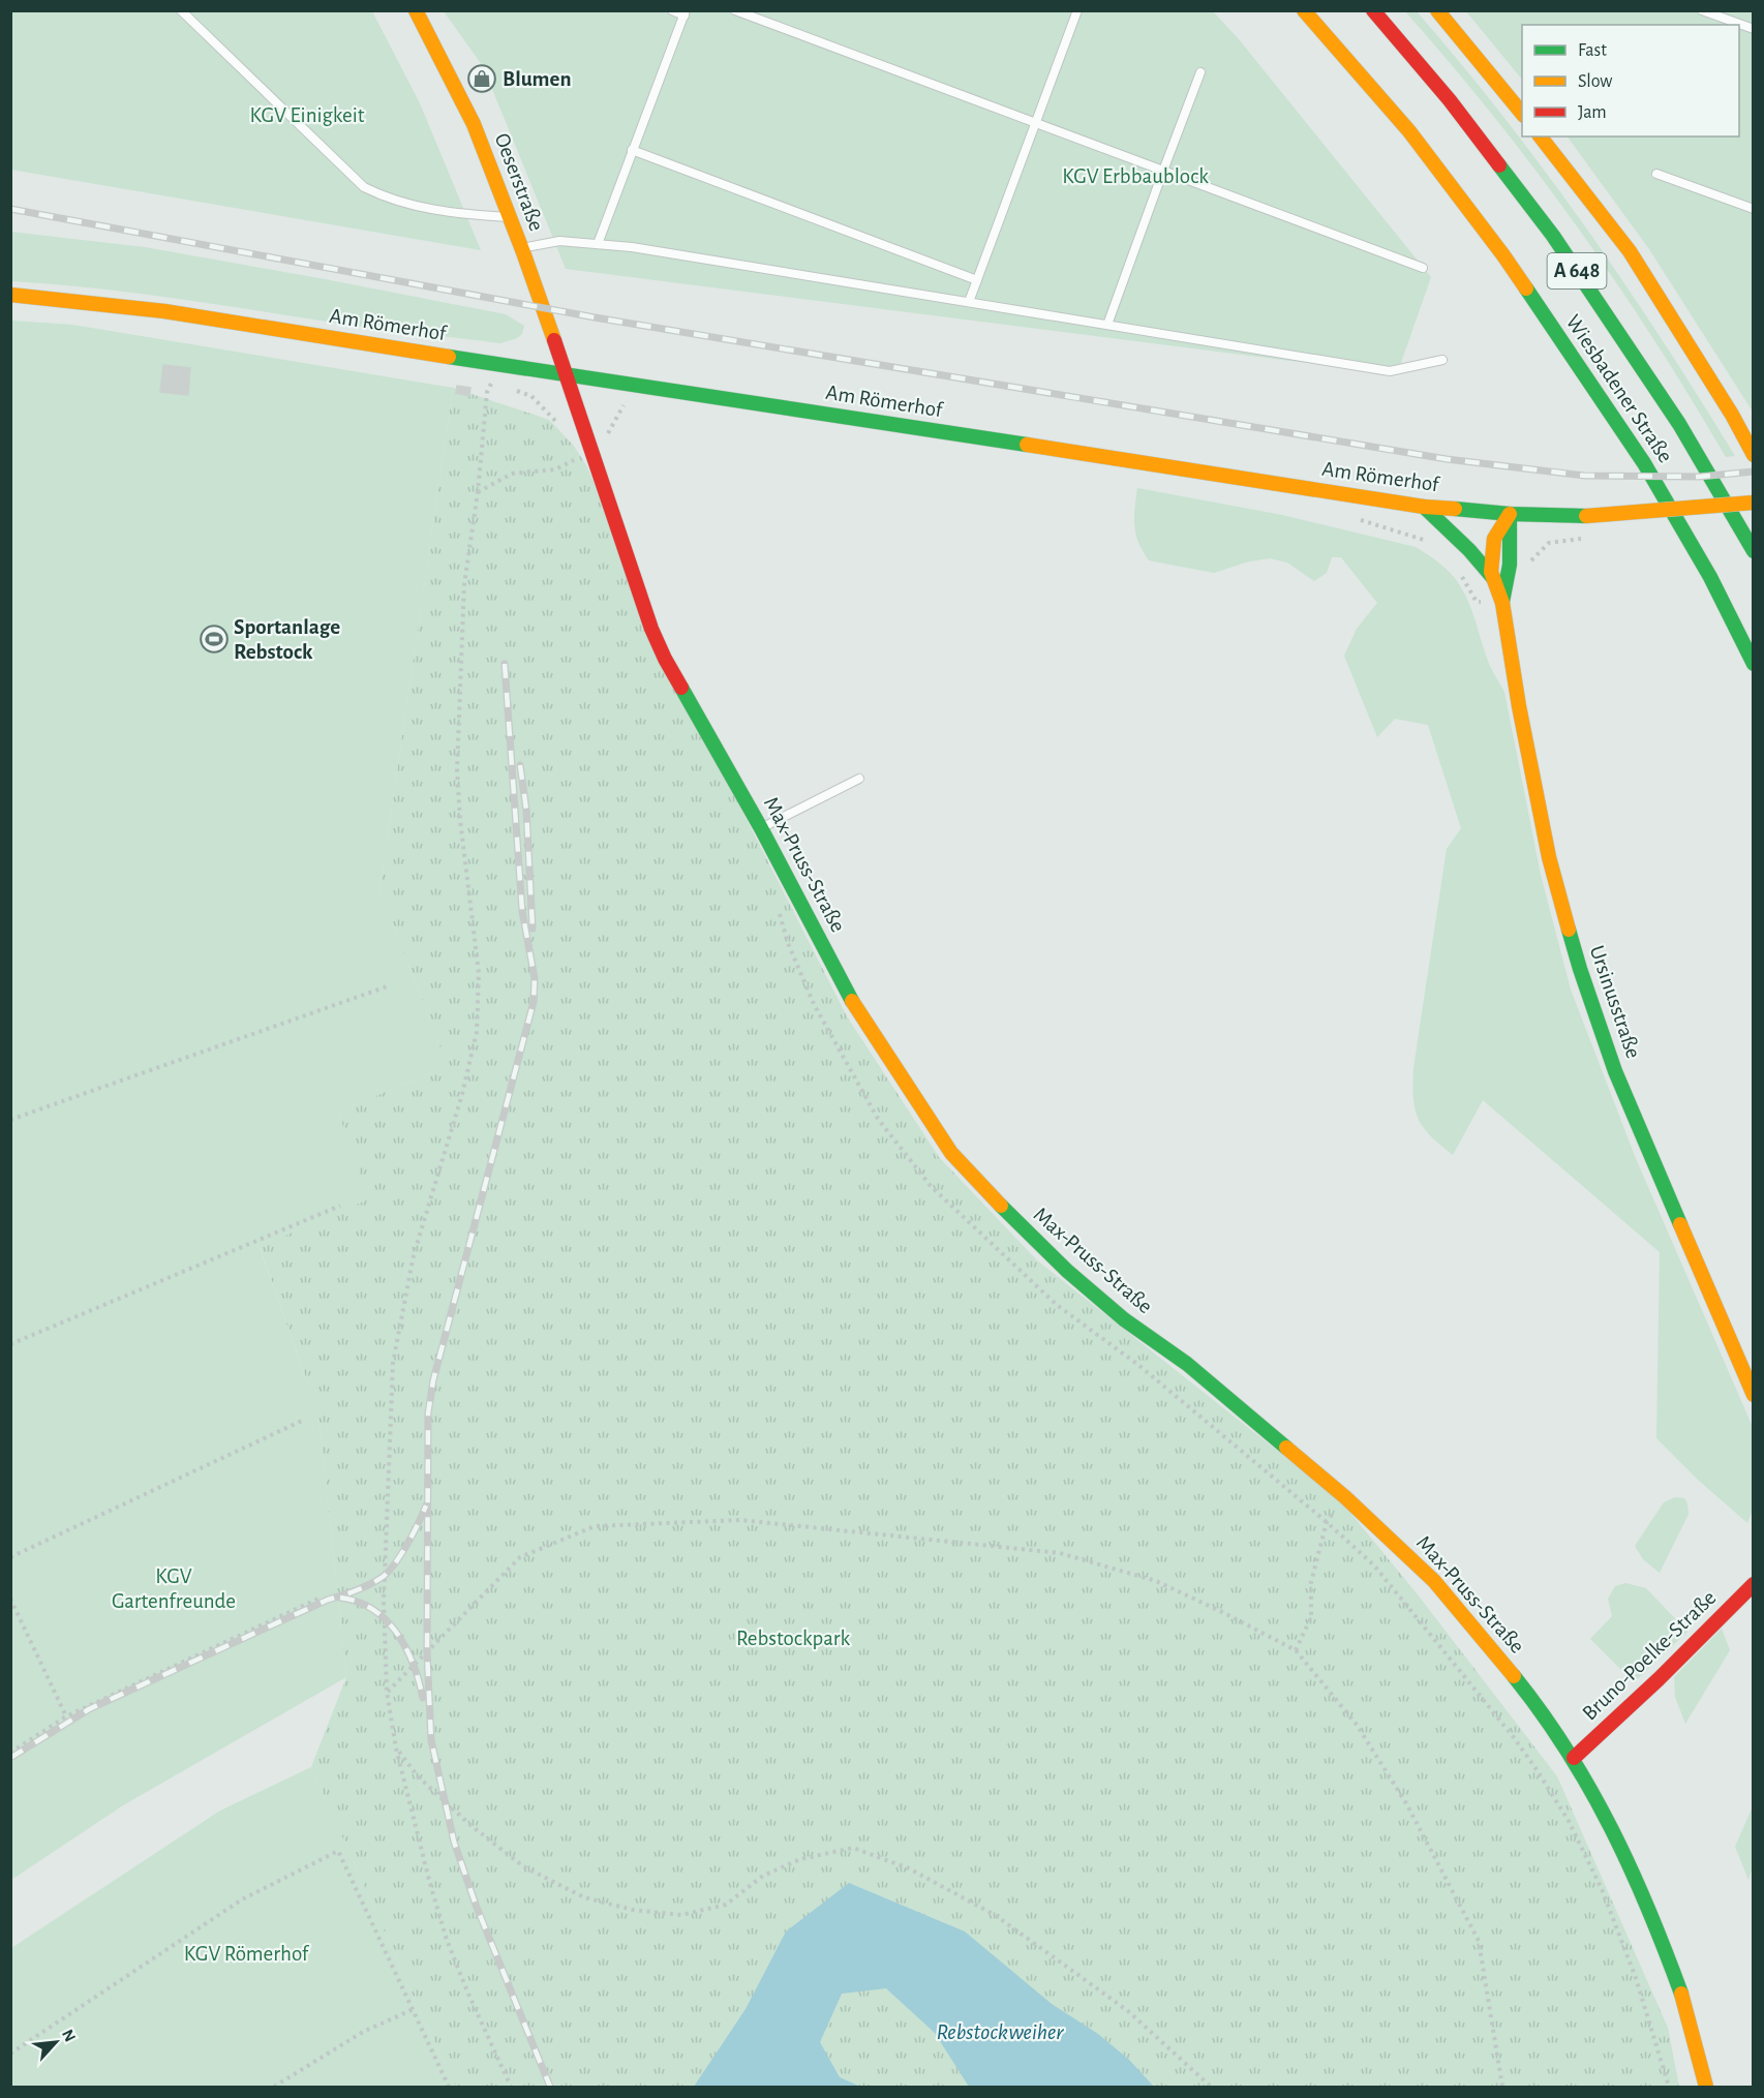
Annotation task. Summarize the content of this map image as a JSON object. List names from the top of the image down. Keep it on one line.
{"streets":{"main road":["Oeserstraße","A 648","Am Römerhof","Wiesbadener Straße","Max-Pruss-Straße","Ursinusstraße","Bruno-Poelke-Straße"]},"crossings":[["Oeserstraße","Am Römerhof"],["Oeserstraße","Max-Pruss-Straße"],["Am Römerhof","Max-Pruss-Straße"],["Am Römerhof","Ursinusstraße"],["Max-Pruss-Straße","Bruno-Poelke-Straße"]],"water":["Rebstockweiher"],"parks":["KGV Einigkeit","KGV Erbbaublock","KGV Gartenfreunde","Rebstockpark","KGV Römerhof"],"places":{"shop":["Blumen"],"sports":["Sportanlage Rebstock"]},"legend":["Fast","Slow","Jam"],"north":"top right"}
